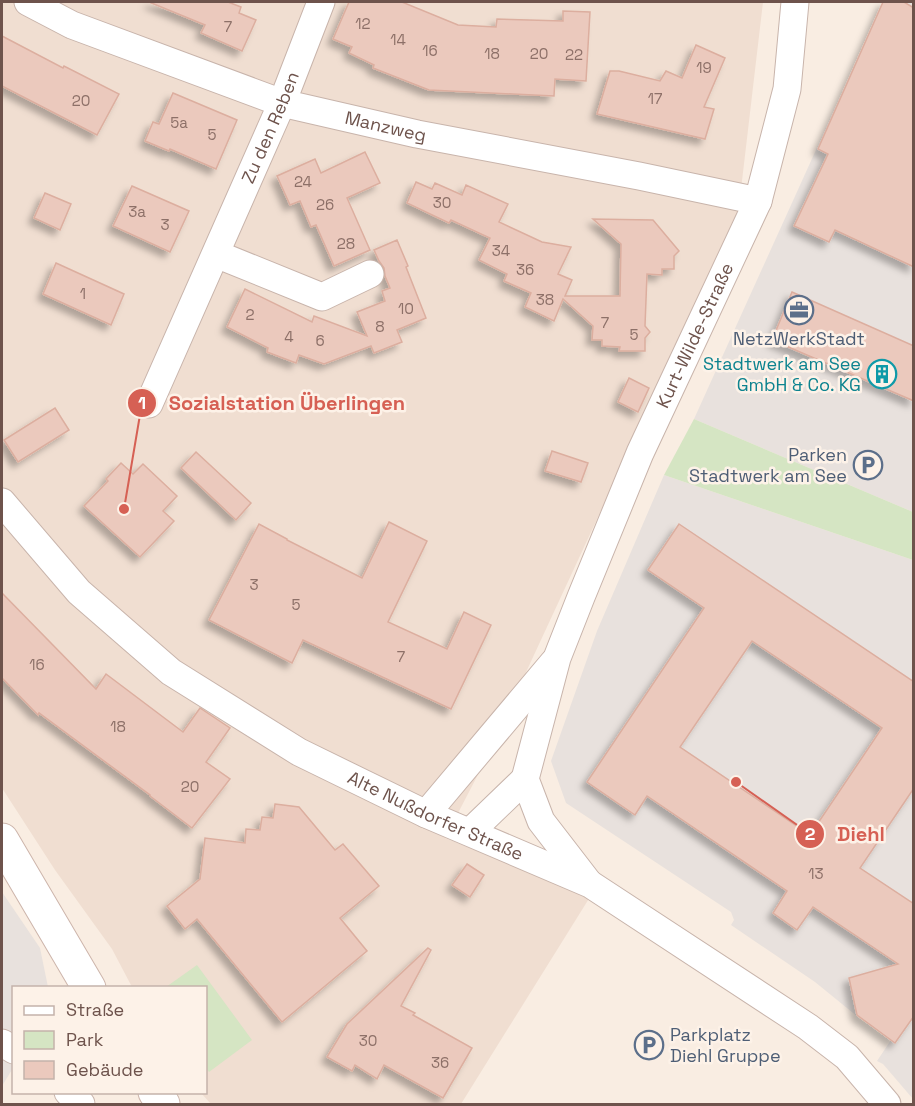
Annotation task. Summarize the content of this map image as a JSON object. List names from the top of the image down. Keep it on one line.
{"streets":{"street":["Manzweg","Zu den Reben","Kurt-Wilde-Straße","Alte Nußdorfer Straße"]},"crossings":[["Manzweg","Zu den Reben"],["Manzweg","Kurt-Wilde-Straße"],["Kurt-Wilde-Straße","Alte Nußdorfer Straße"]],"places":{"office":["NetzWerkStadt"],"building":["Stadtwerk am See GmbH & Co. KG"],"parking":["Parken Stadtwerk am See","Parkplatz Diehl Gruppe"],"other":["Sozialstation Überlingen","Diehl"]},"house_numbers":["12","7","14","16","18","20","22","19","17","20","5a","5","24","30","26","3a","3","28","34","36","1","38","10","2","7","8","5","4","6","3","5","7","16","18","20","13","30","36"],"legend":["Straße","Park","Gebäude"]}
